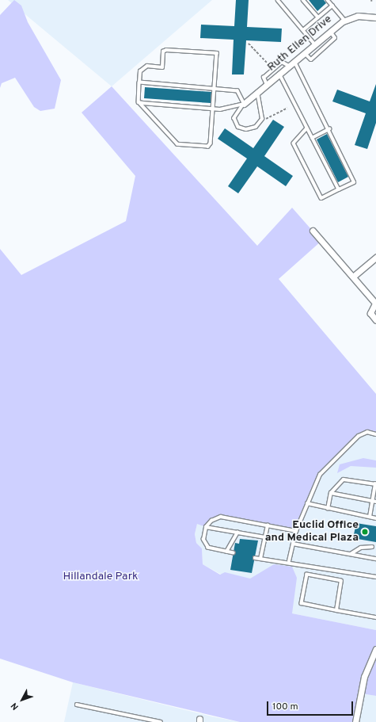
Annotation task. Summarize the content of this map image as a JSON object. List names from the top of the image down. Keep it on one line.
{"streets":{"street":["Ruth Ellen Drive"]},"parks":["Hillandale Park"],"places":["Euclid Office and Medical Plaza"],"scale_bar":"100 m","north":"bottom left"}
